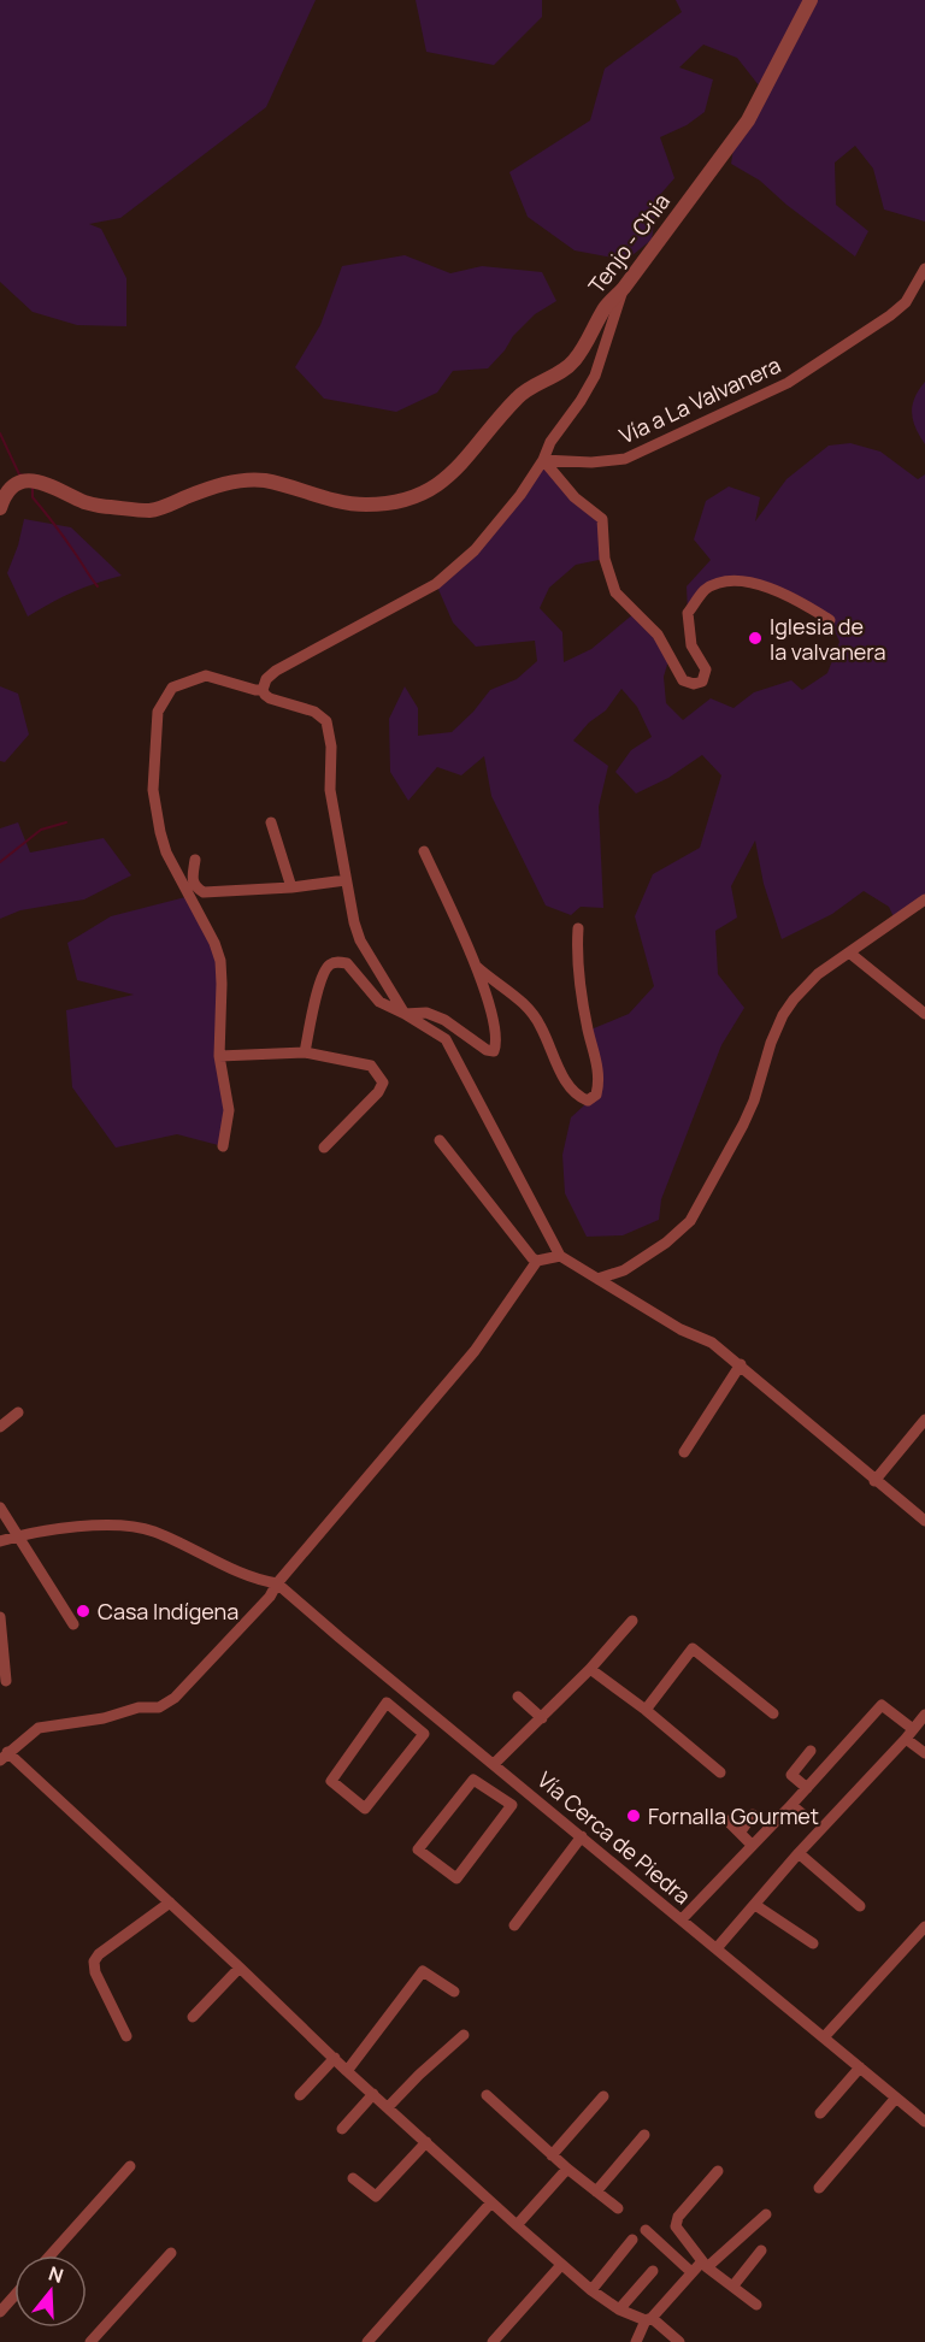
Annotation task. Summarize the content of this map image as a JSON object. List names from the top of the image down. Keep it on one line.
{"streets":{"street":["Tenjo - Chia","Vía a La Valvanera","Vía Cerca de Piedra"]},"places":["Iglesia de la valvanera","Casa Indígena","Fornalla Gourmet"],"north":"top"}
